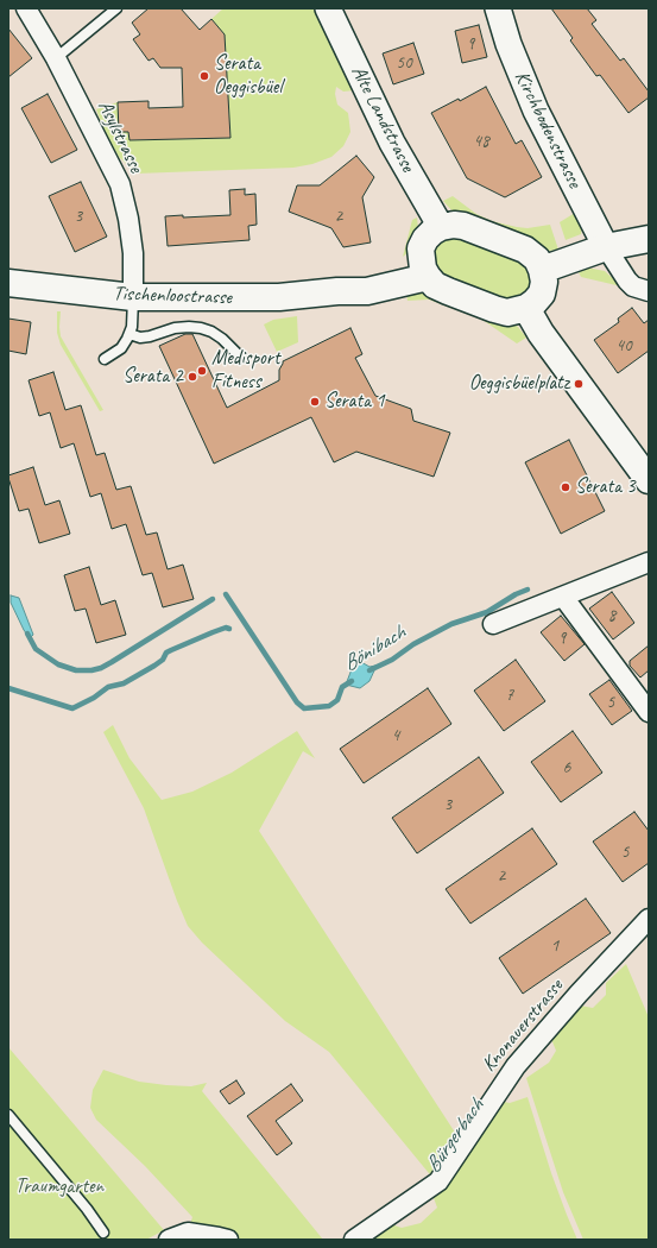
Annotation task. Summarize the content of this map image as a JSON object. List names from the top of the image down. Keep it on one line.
{"streets":{"main road":["Tischenloostrasse"],"street":["Alte Landstrasse","Kirchbodenstrasse","Asylstrasse","Knonauerstrasse"]},"crossings":[["Asylstrasse","Tischenloostrasse"]],"water":["Bönibach","Bürgerbach"],"parks":["Traumgarten"],"places":["Serata Oeggisbüel","Medisport Fitness","Serata 2","Oeggisbüelplatz","Serata 1","Serata 3"],"house_numbers":["9","50","48","3","2","40","8","9","7","5","4","6","3","5","2","1"]}
